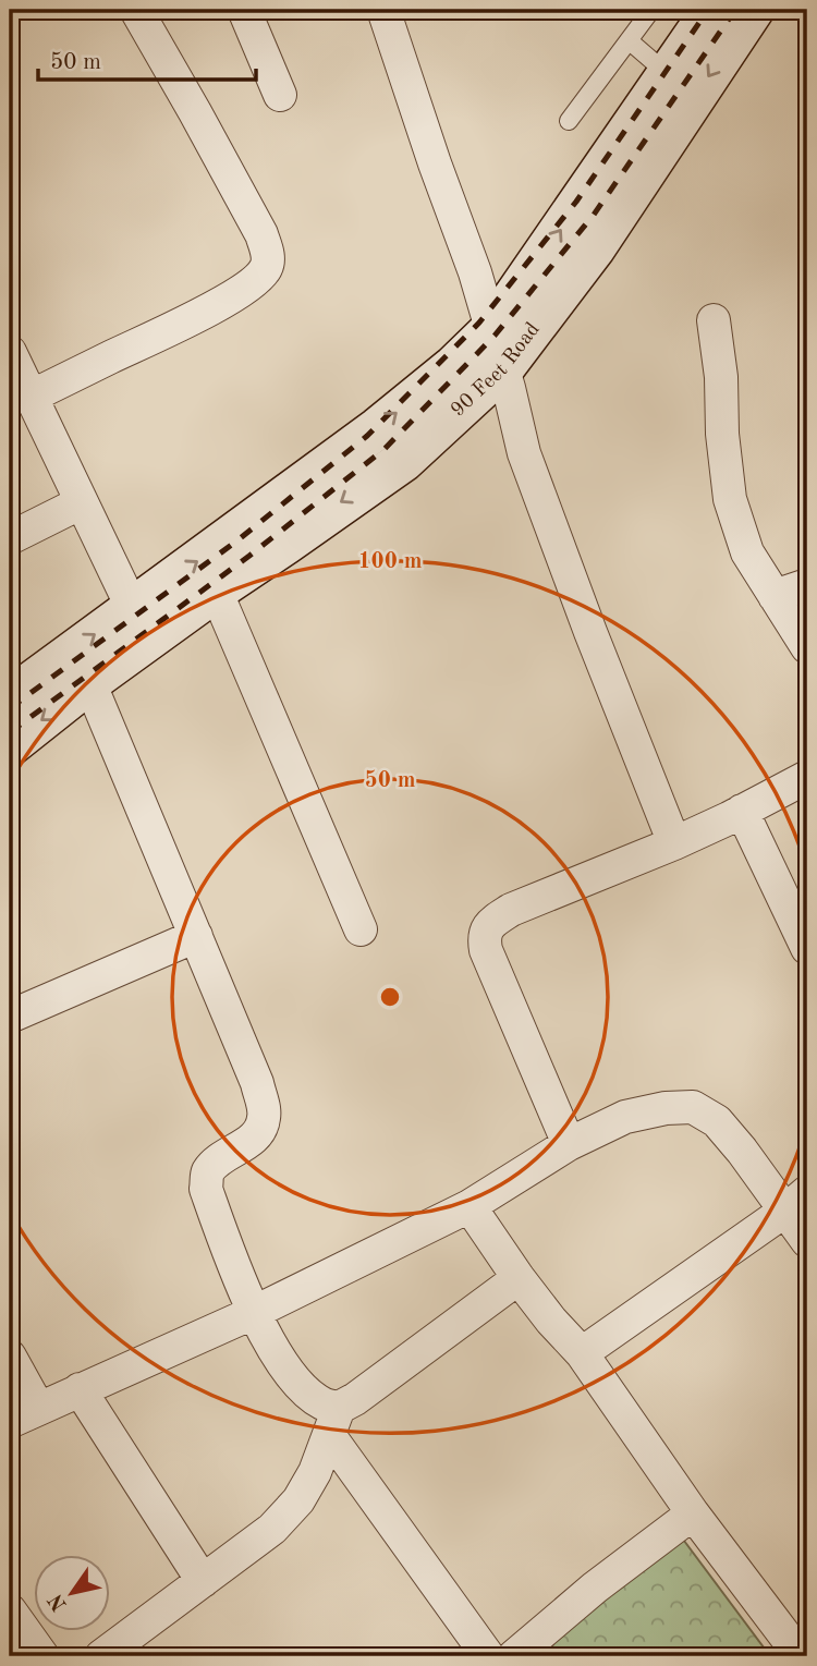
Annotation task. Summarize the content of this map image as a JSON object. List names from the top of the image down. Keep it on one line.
{"streets":{"main road":["90 Feet Road"]},"scale_bar":"50 m","north":"bottom left","rings":["100 m","50 m"]}
